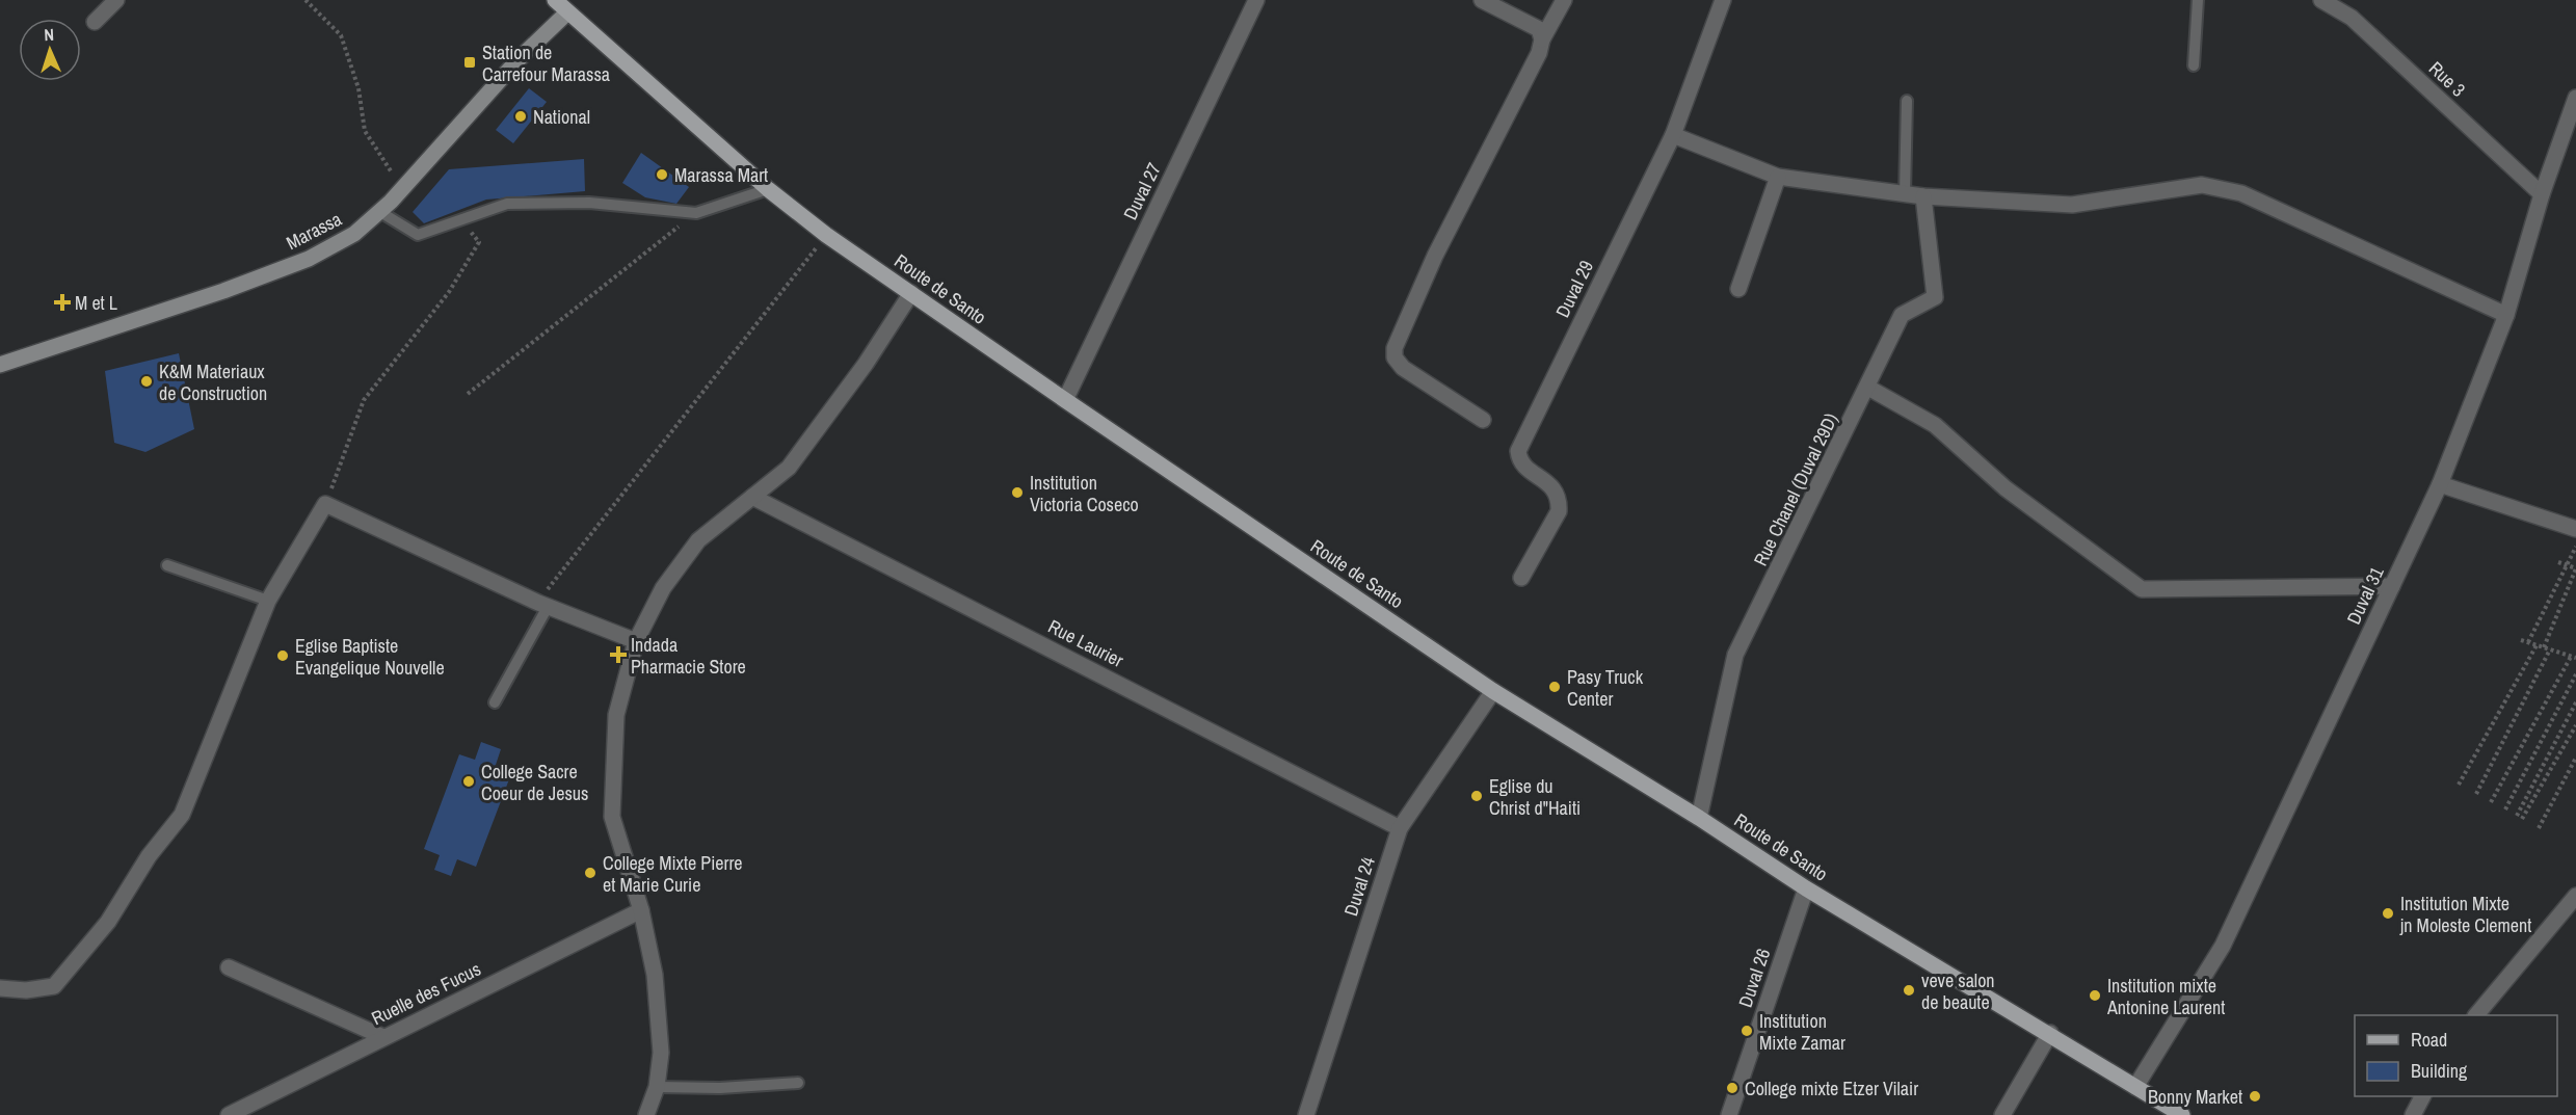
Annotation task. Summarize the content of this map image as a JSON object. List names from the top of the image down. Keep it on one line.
{"streets":{"main road":["Marassa","Route de Santo"],"street":["Rue 3","Duval 27","Duval 29","Rue Chanel (Duval 29D)","Duval 31","Rue Laurier","Duval 24","Duval 26","Ruelle des Fucus"]},"crossings":[["Rue 3","Duval 31"],["Duval 27","Route de Santo"],["Marassa","Route de Santo"],["Route de Santo","Rue Chanel (Duval 29D)"],["Route de Santo","Duval 31"],["Route de Santo","Duval 24"],["Route de Santo","Duval 26"],["Rue Laurier","Duval 24"]],"places":{"transit":["Station de Carrefour Marassa"],"other":["National","Marassa Mart","K&M Materiaux de Construction","Institution Victoria Coseco","Eglise Baptiste Evangelique Nouvelle","Pasy Truck Center","College Sacre Coeur de Jesus","Eglise du Christ d\"Haiti","College Mixte Pierre et Marie Curie","Institution Mixte jn Moleste Clement","veve salon de beaute","Institution mixte Antonine Laurent","Institution Mixte Zamar","College mixte Etzer Vilair","Bonny Market"],"health":["M et L","Indada Pharmacie Store"]},"legend":["Road","Building"],"north":"top"}
